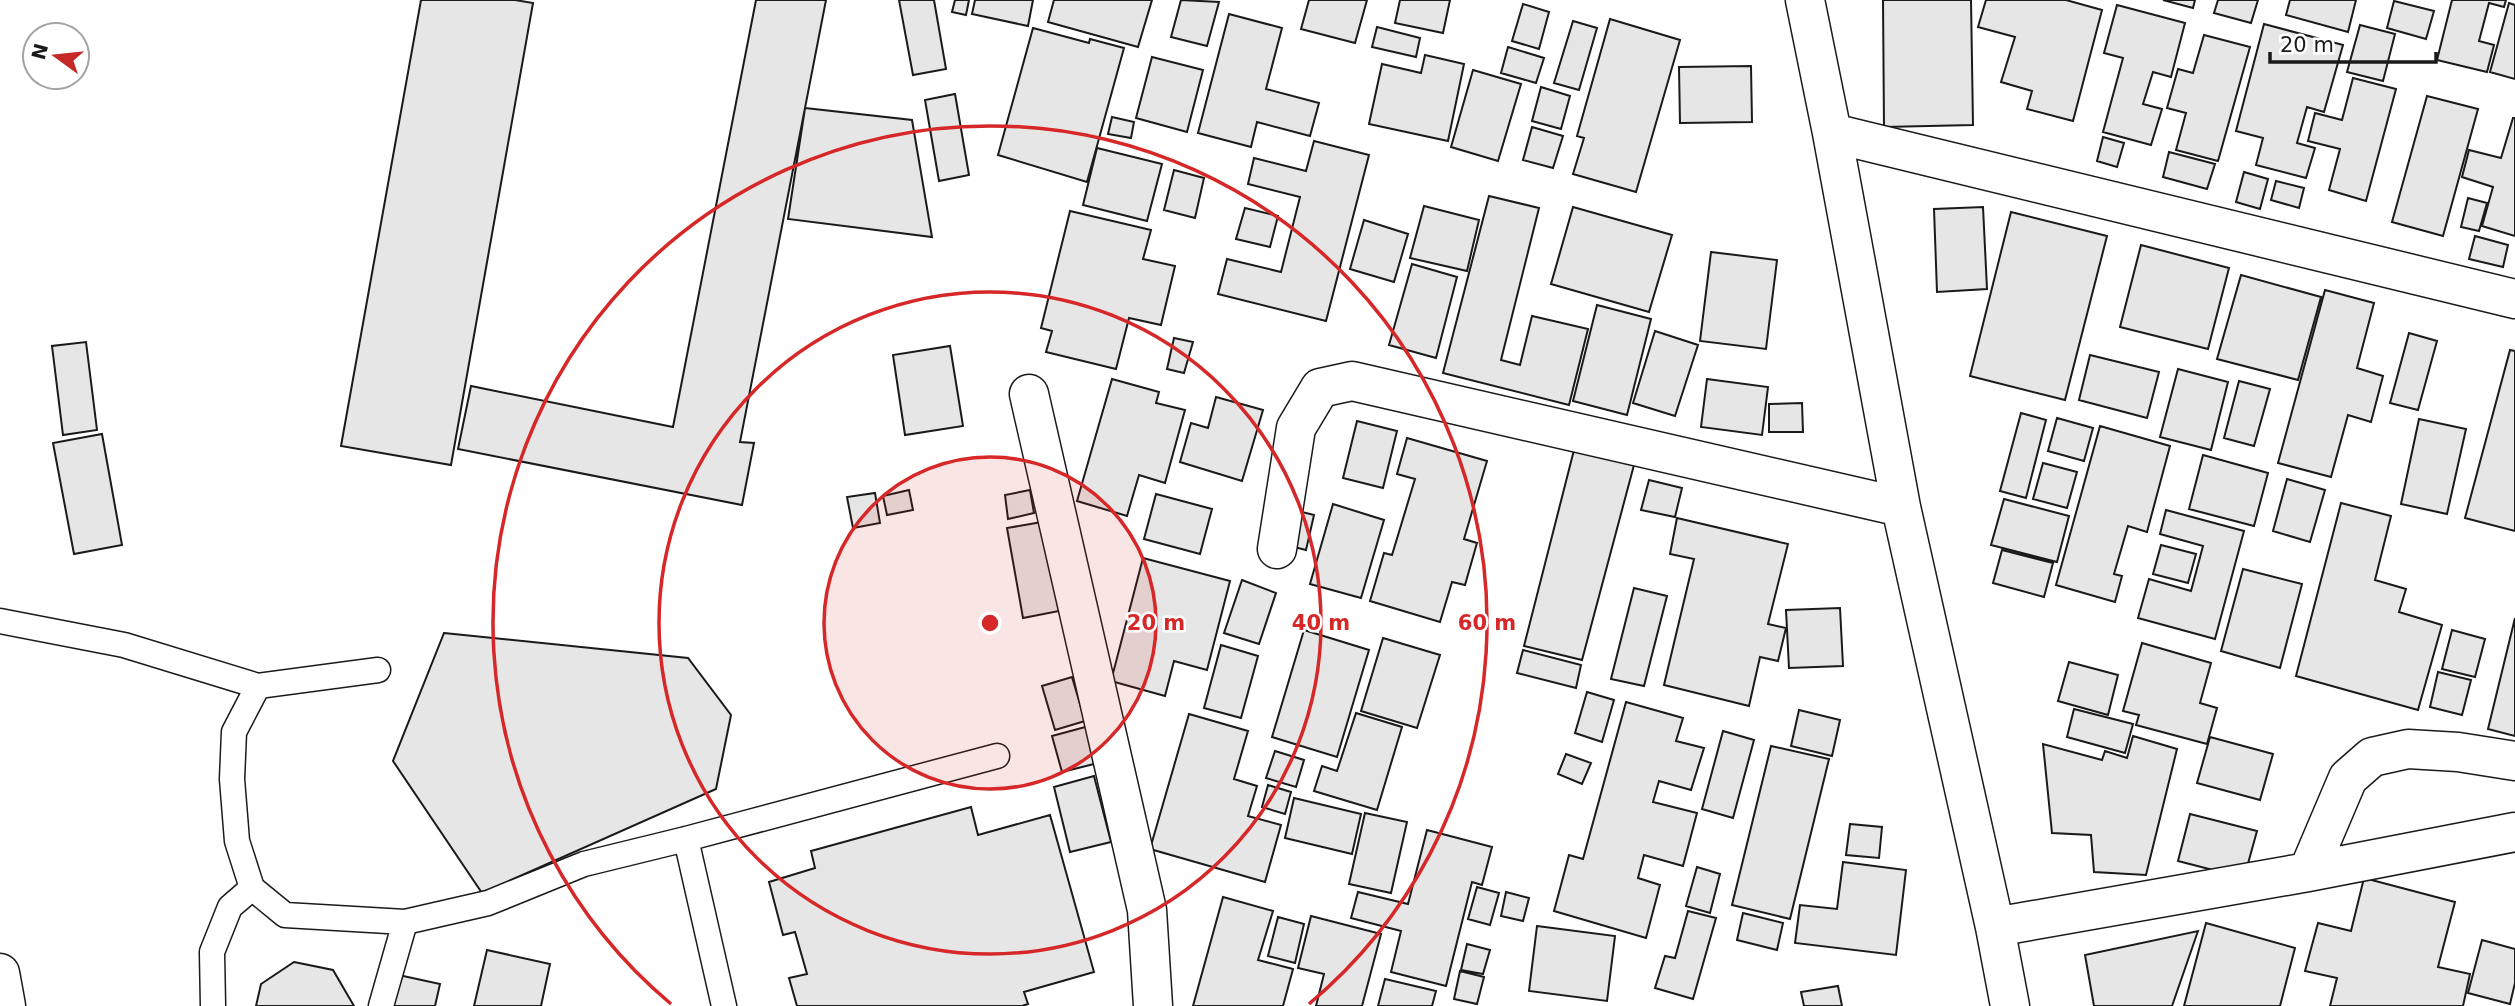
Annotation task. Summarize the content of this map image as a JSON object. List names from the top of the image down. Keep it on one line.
{"scale_bar":"20 m","north":"left","rings":["20 m","40 m","60 m"]}
